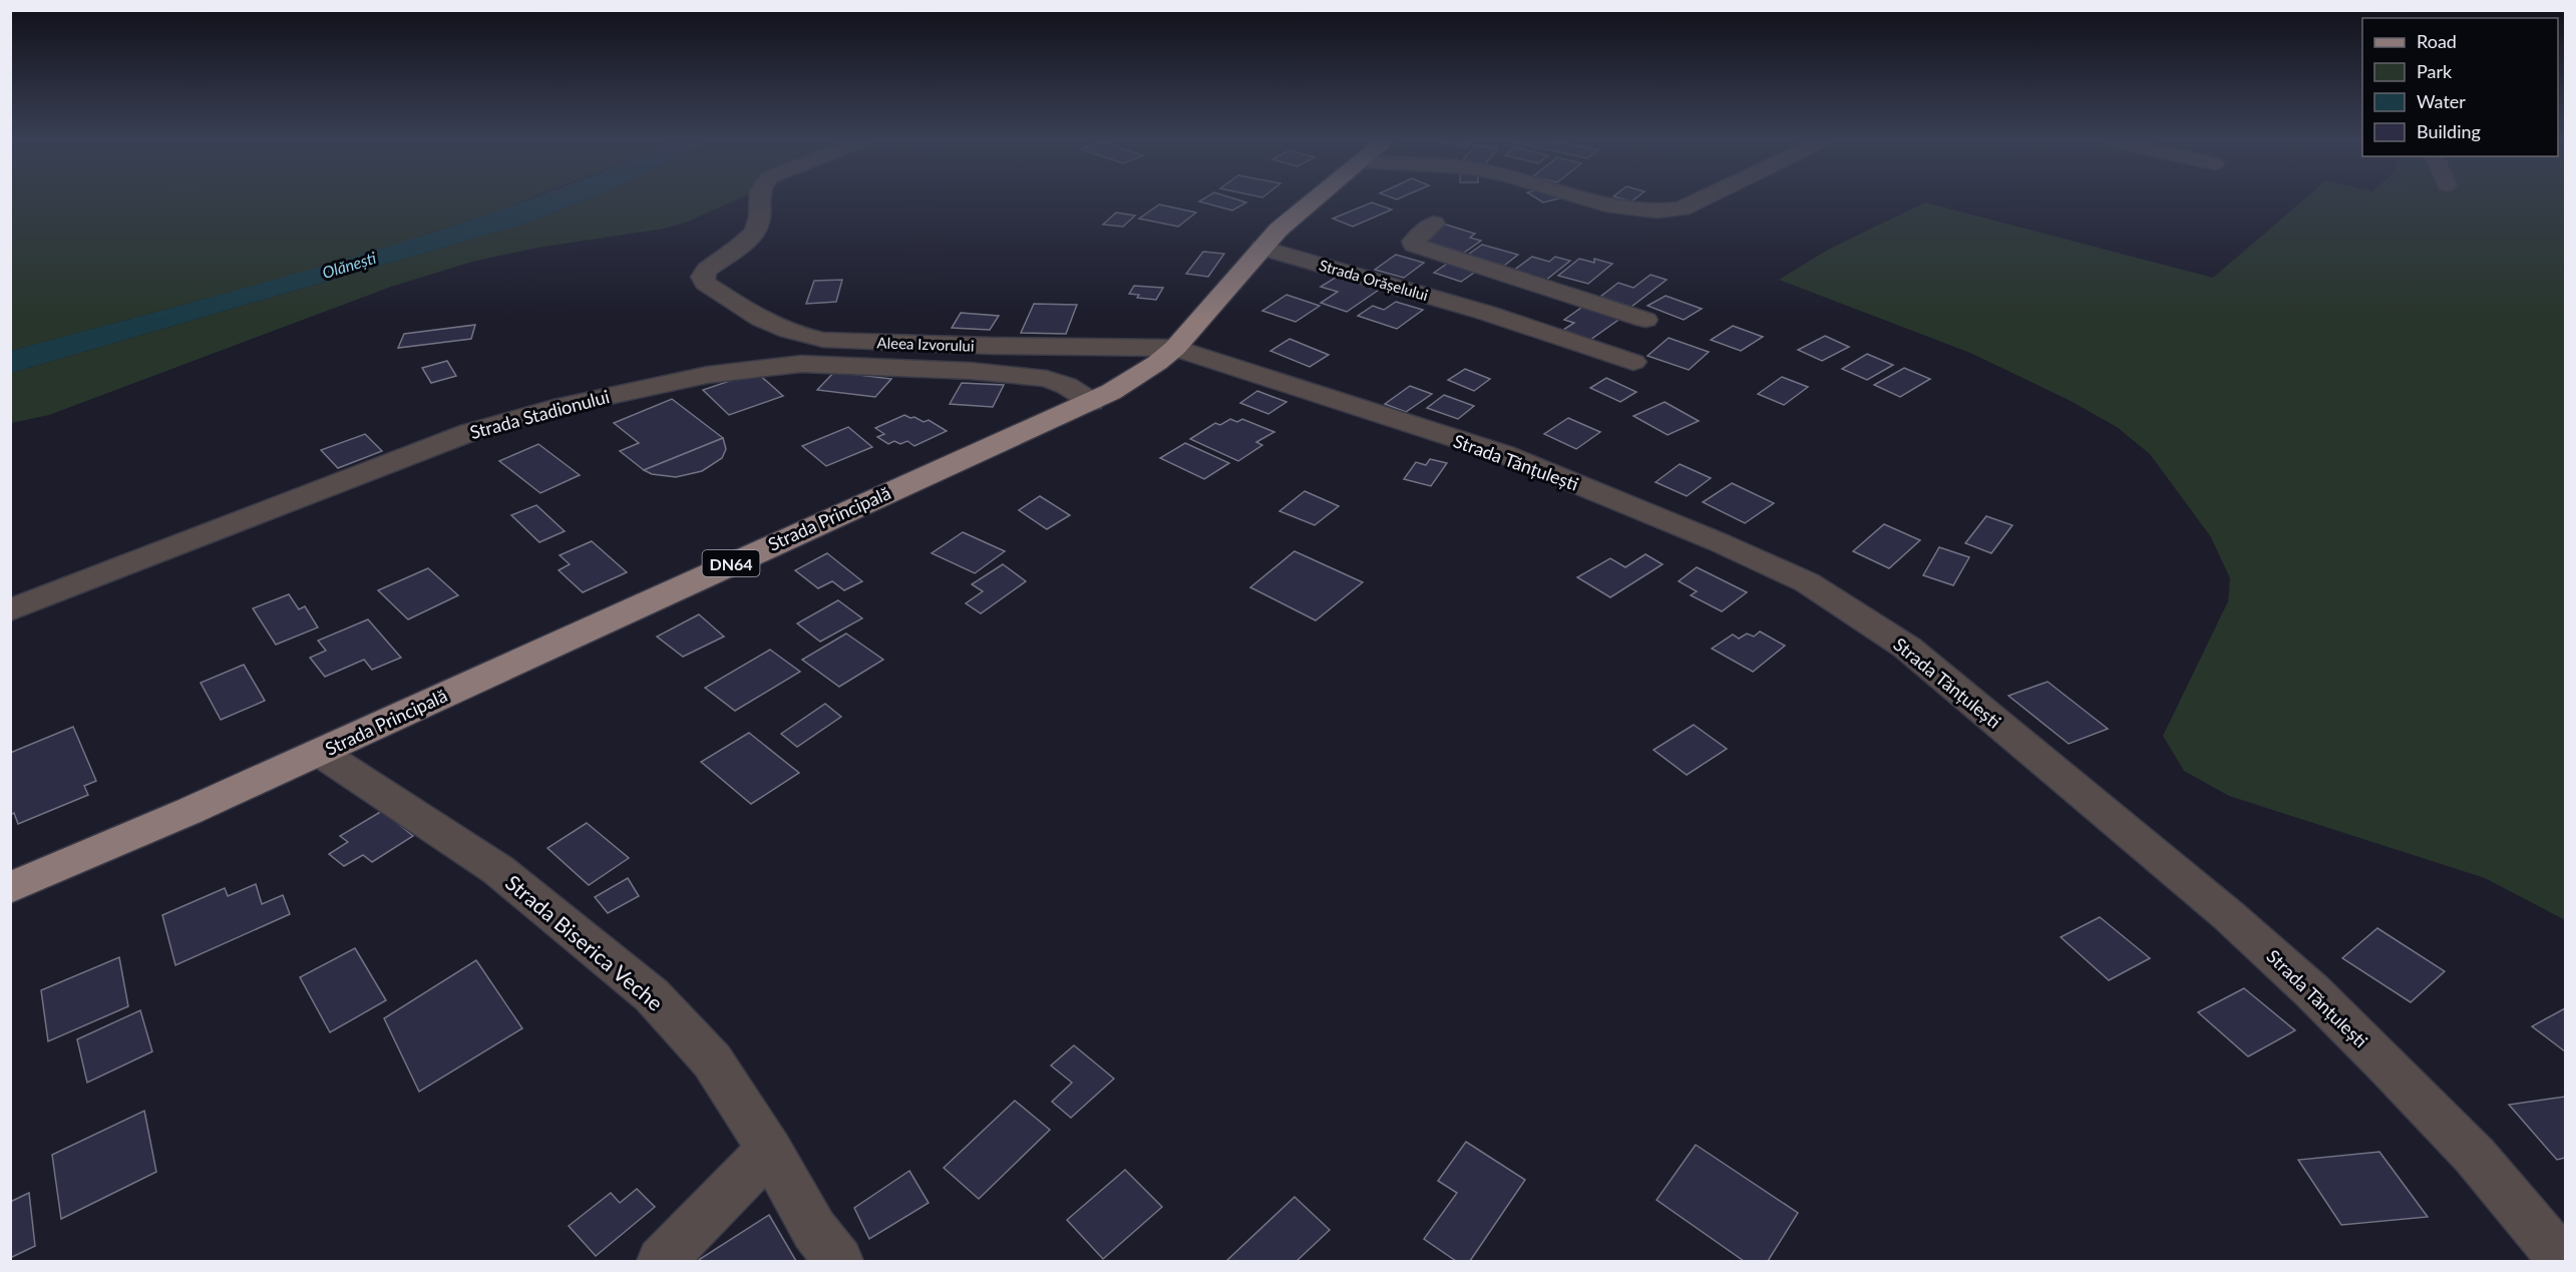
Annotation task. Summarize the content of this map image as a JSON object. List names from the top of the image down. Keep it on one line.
{"streets":{"main road":["Strada Principală","DN64"],"street":["Strada Orășelului","Aleea Izvorului","Strada Stadionului","Strada Tănțulești","Strada Biserica Veche"]},"crossings":[["Strada Orășelului","Strada Principală"],["Aleea Izvorului","Strada Tănțulești"],["Aleea Izvorului","Strada Principală"],["Strada Stadionului","Strada Principală"],["Strada Tănțulești","Strada Principală"],["Strada Principală","Strada Biserica Veche"]],"water":["Olănești"],"legend":["Road","Park","Water","Building"]}
